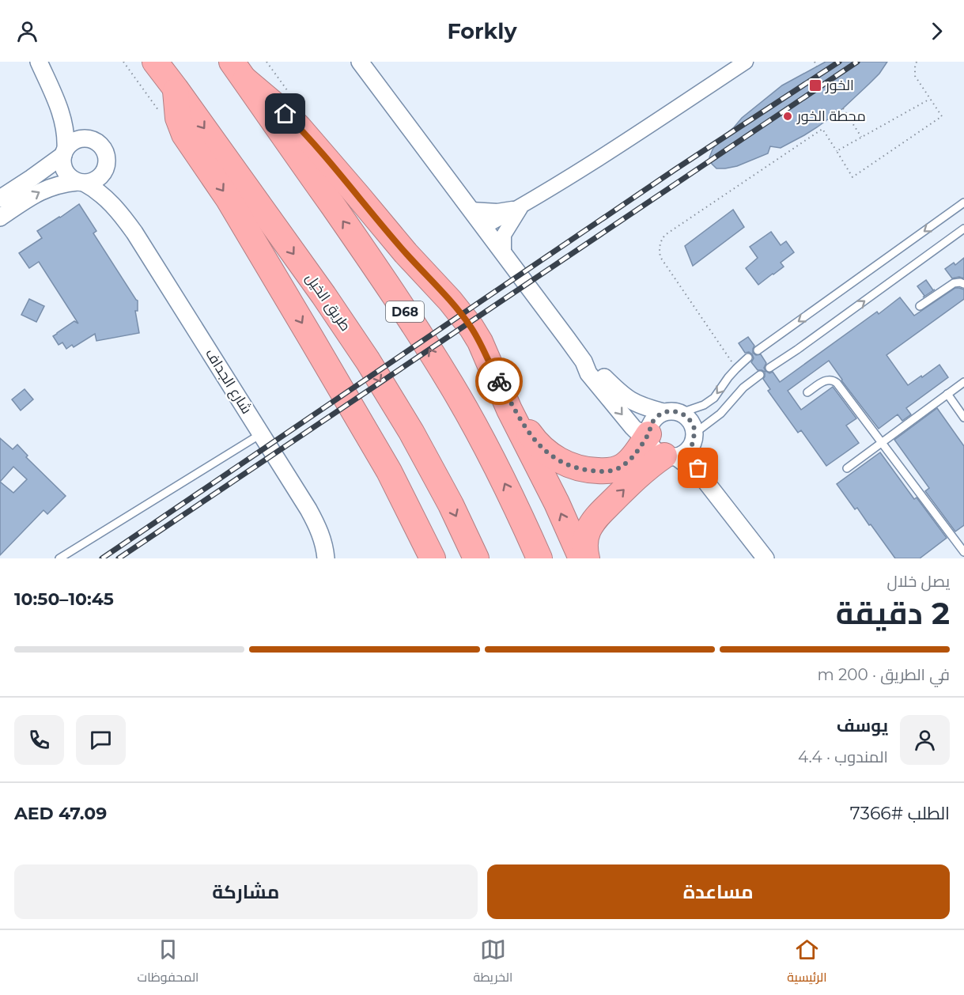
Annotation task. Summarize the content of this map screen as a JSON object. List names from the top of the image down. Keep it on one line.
{"streets":{"highway":["طريق الخيل","D68"],"street":["شارع الجداف"]},"places":{"transit":["الخور"],"other":["محطة الخور"]},"page":{"header":"Forkly","heading":["2 دقيقة","يصل خلال","10:45–10:50"],"panel":["يوسف","المندوب · 4.4","الطلب #7366","AED 47.09"],"bar":"في الطريق · 200 m","buttons":["مساعدة","مشاركة"],"tabs":["الرئيسية","الخريطة","المحفوظات"]}}
